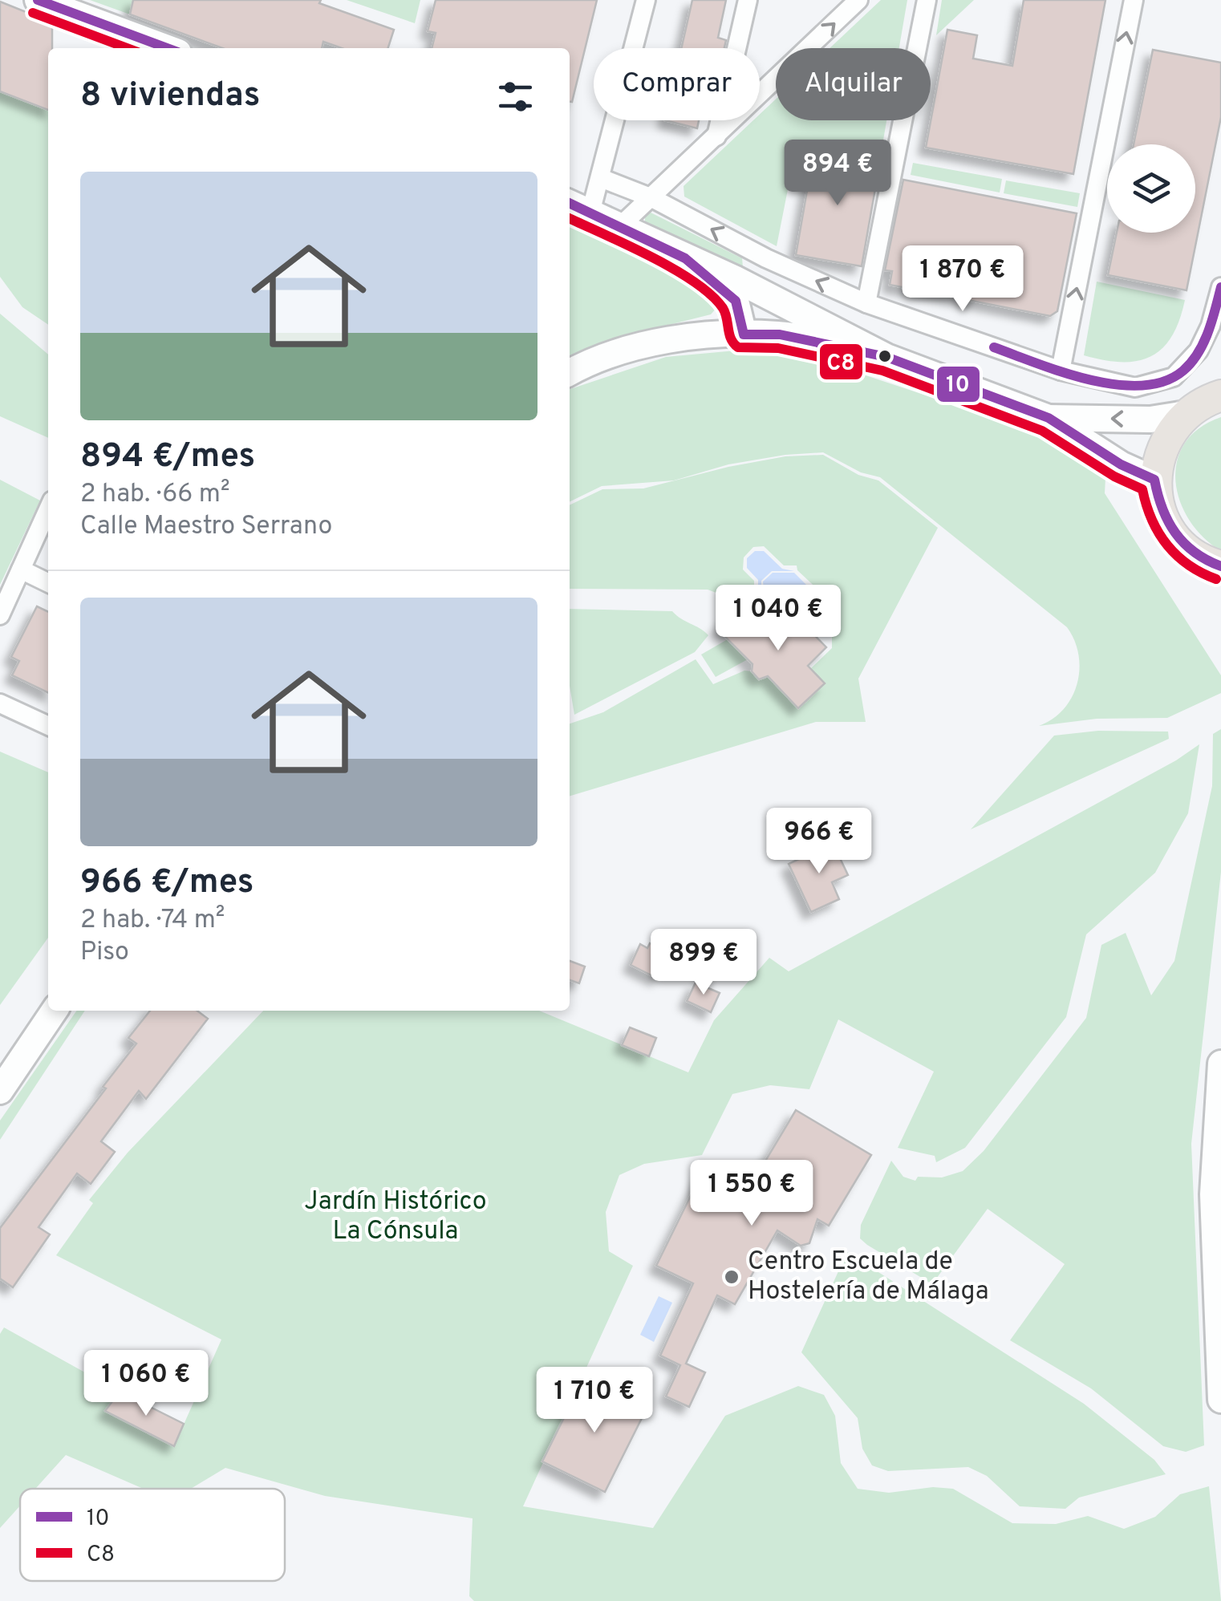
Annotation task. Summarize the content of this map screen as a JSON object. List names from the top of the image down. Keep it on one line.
{"parks":["Jardín Histórico La Cónsula"],"places":["Centro Escuela de Hostelería de Málaga"],"lines":["transit line 10","transit line C8"],"legend":["10","C8"],"page":{"chip":["Comprar","Alquilar"],"heading":"8 viviendas","price":["894 €","1 870 €","1 040 €","966 €","899 €","1 550 €","1 060 €","1 710 €"],"list":[{"name":"894 €/mes","note":"2 hab. · 66 m² · Calle Maestro Serrano"},{"name":"966 €/mes","note":"2 hab. · 74 m² · Piso"}]}}
